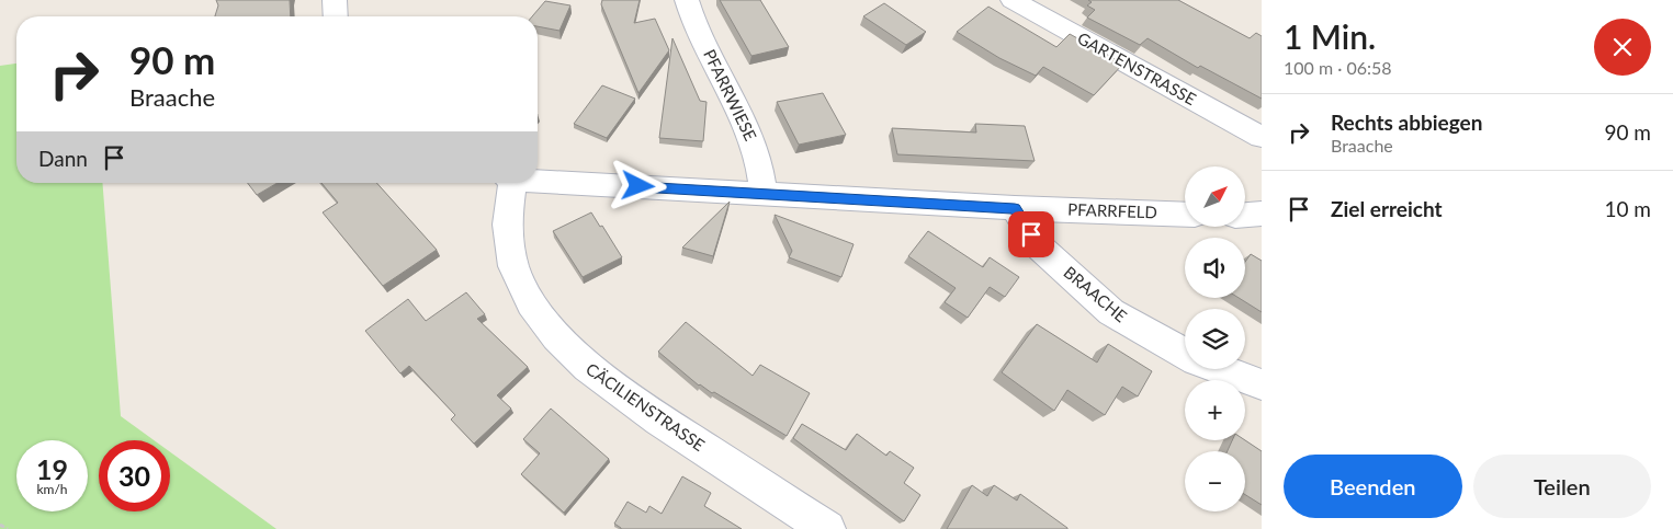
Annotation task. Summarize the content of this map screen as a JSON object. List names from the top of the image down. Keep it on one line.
{"streets":{"street":["GARTENSTRASSE","PFARRWIESE","PFARRFELD","BRAACHE","CÄCILIENSTRASSE"]},"crossings":[["PFARRWIESE","PFARRFELD"],["PFARRFELD","BRAACHE"]],"north":"top right","page":{"heading":["1 Min.","100 m · 06:58"],"turn":["90 m","Braache"],"list":[{"name":"Rechts abbiegen","note":"Braache","value":"90 m"},{"name":"Ziel erreicht","value":"10 m"}],"then":"Dann","map_buttons":["+","−"],"speed":"19 km/h","limit":"30","buttons":["Beenden","Teilen"]}}
